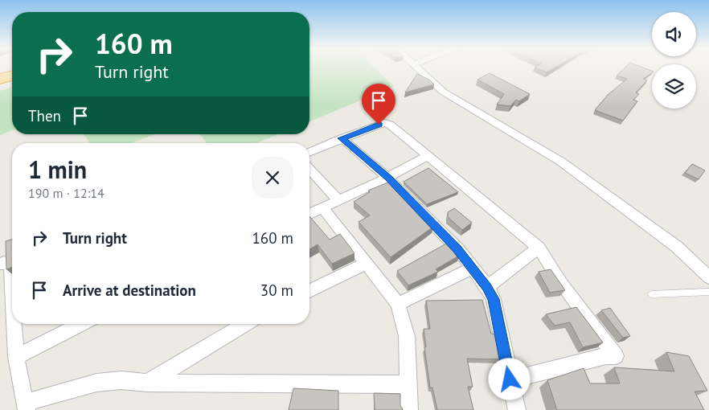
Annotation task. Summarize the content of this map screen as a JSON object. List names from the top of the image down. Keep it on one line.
{"page":{"turn":["160 m","Turn right"],"then":"Then","heading":["1 min","190 m · 12:14"],"list":[{"name":"Turn right","value":"160 m"},{"name":"Arrive at destination","value":"30 m"}]}}
